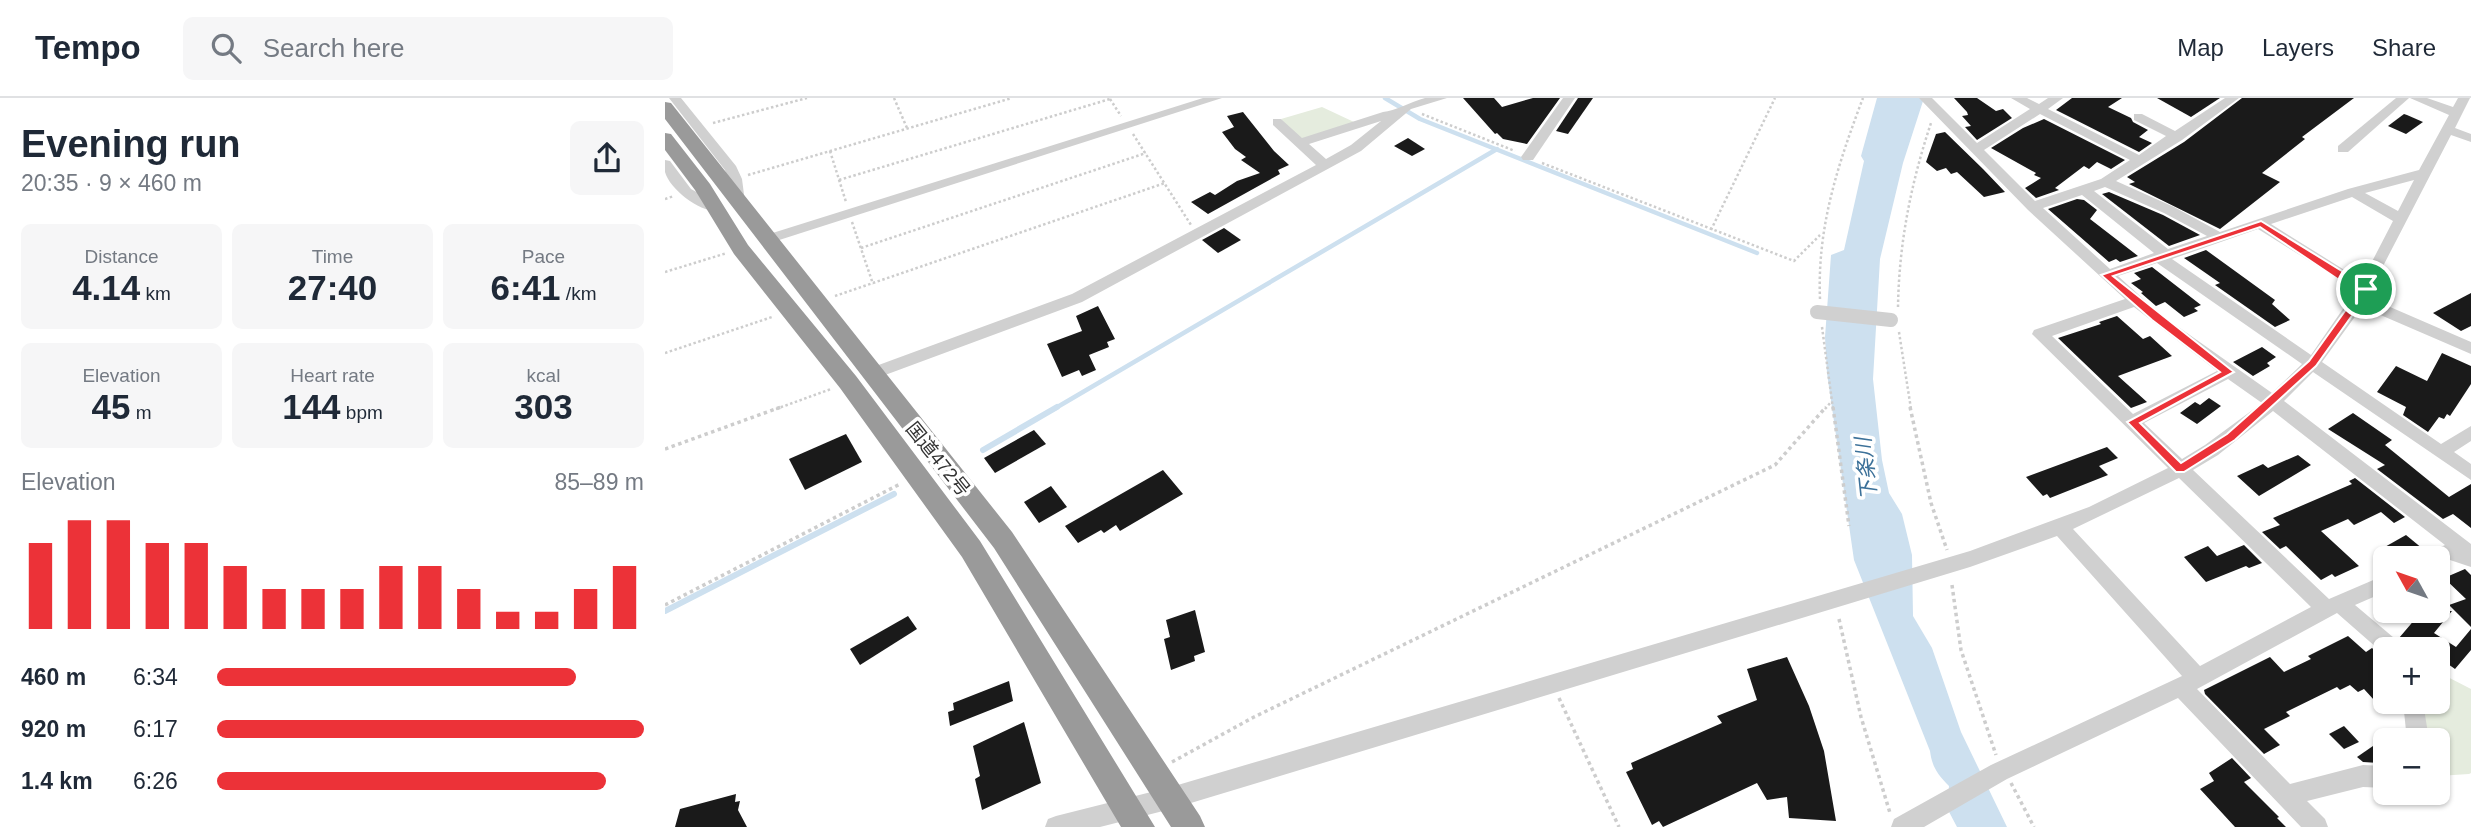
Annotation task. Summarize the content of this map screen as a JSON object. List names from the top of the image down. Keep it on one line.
{"streets":{"highway":["国道472号"]},"water":["下条川"],"north":"top left","page":{"header":"Tempo","search":"Search here","nav":["Map","Layers","Share"],"heading":["Evening run","20:35 · 9 × 460 m"],"stats":[["Distance","4.14 km"],["Time","27:40"],["Pace","6:41 /km"],["Elevation","45 m"],["Heart rate","144 bpm"],["kcal","303"]],"chart":["Elevation","85–89 m"],"map_buttons":["+","−"],"list":[{"name":"460 m","note":"6:34"},{"name":"920 m","note":"6:17"},{"name":"1.4 km","note":"6:26"}]}}
